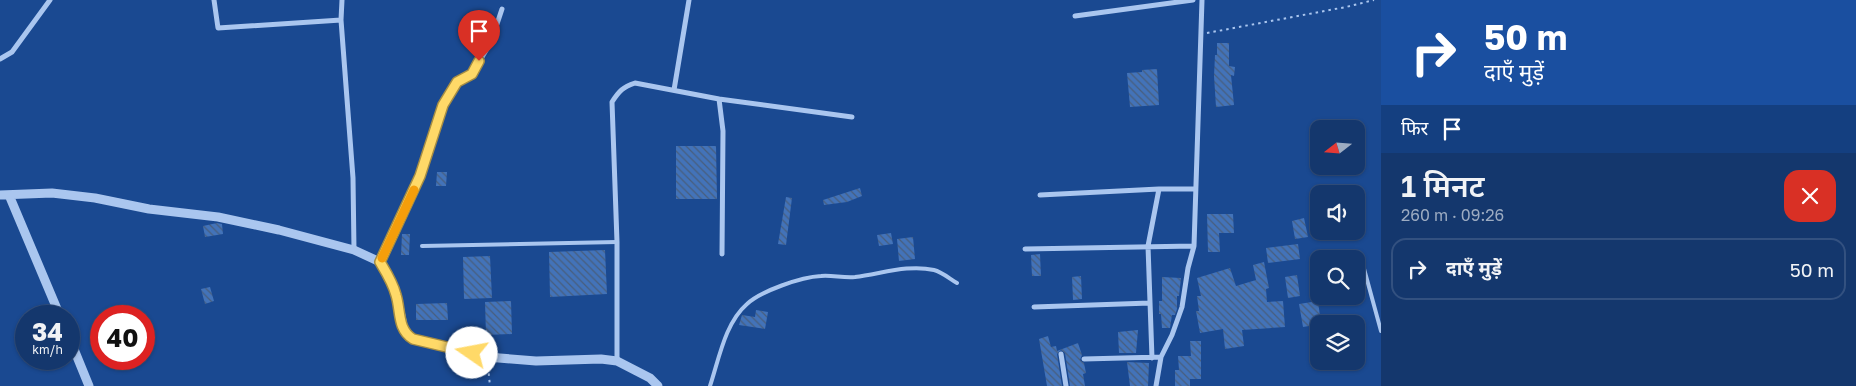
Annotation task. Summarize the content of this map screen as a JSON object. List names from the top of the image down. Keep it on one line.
{"north":"left","page":{"turn":["50 m","दाएँ मुड़ें"],"then":"फिर","heading":["1 मिनट","260 m · 09:26"],"list":[{"name":"दाएँ मुड़ें","value":"50 m"}],"speed":"34 km/h","limit":"40"}}
